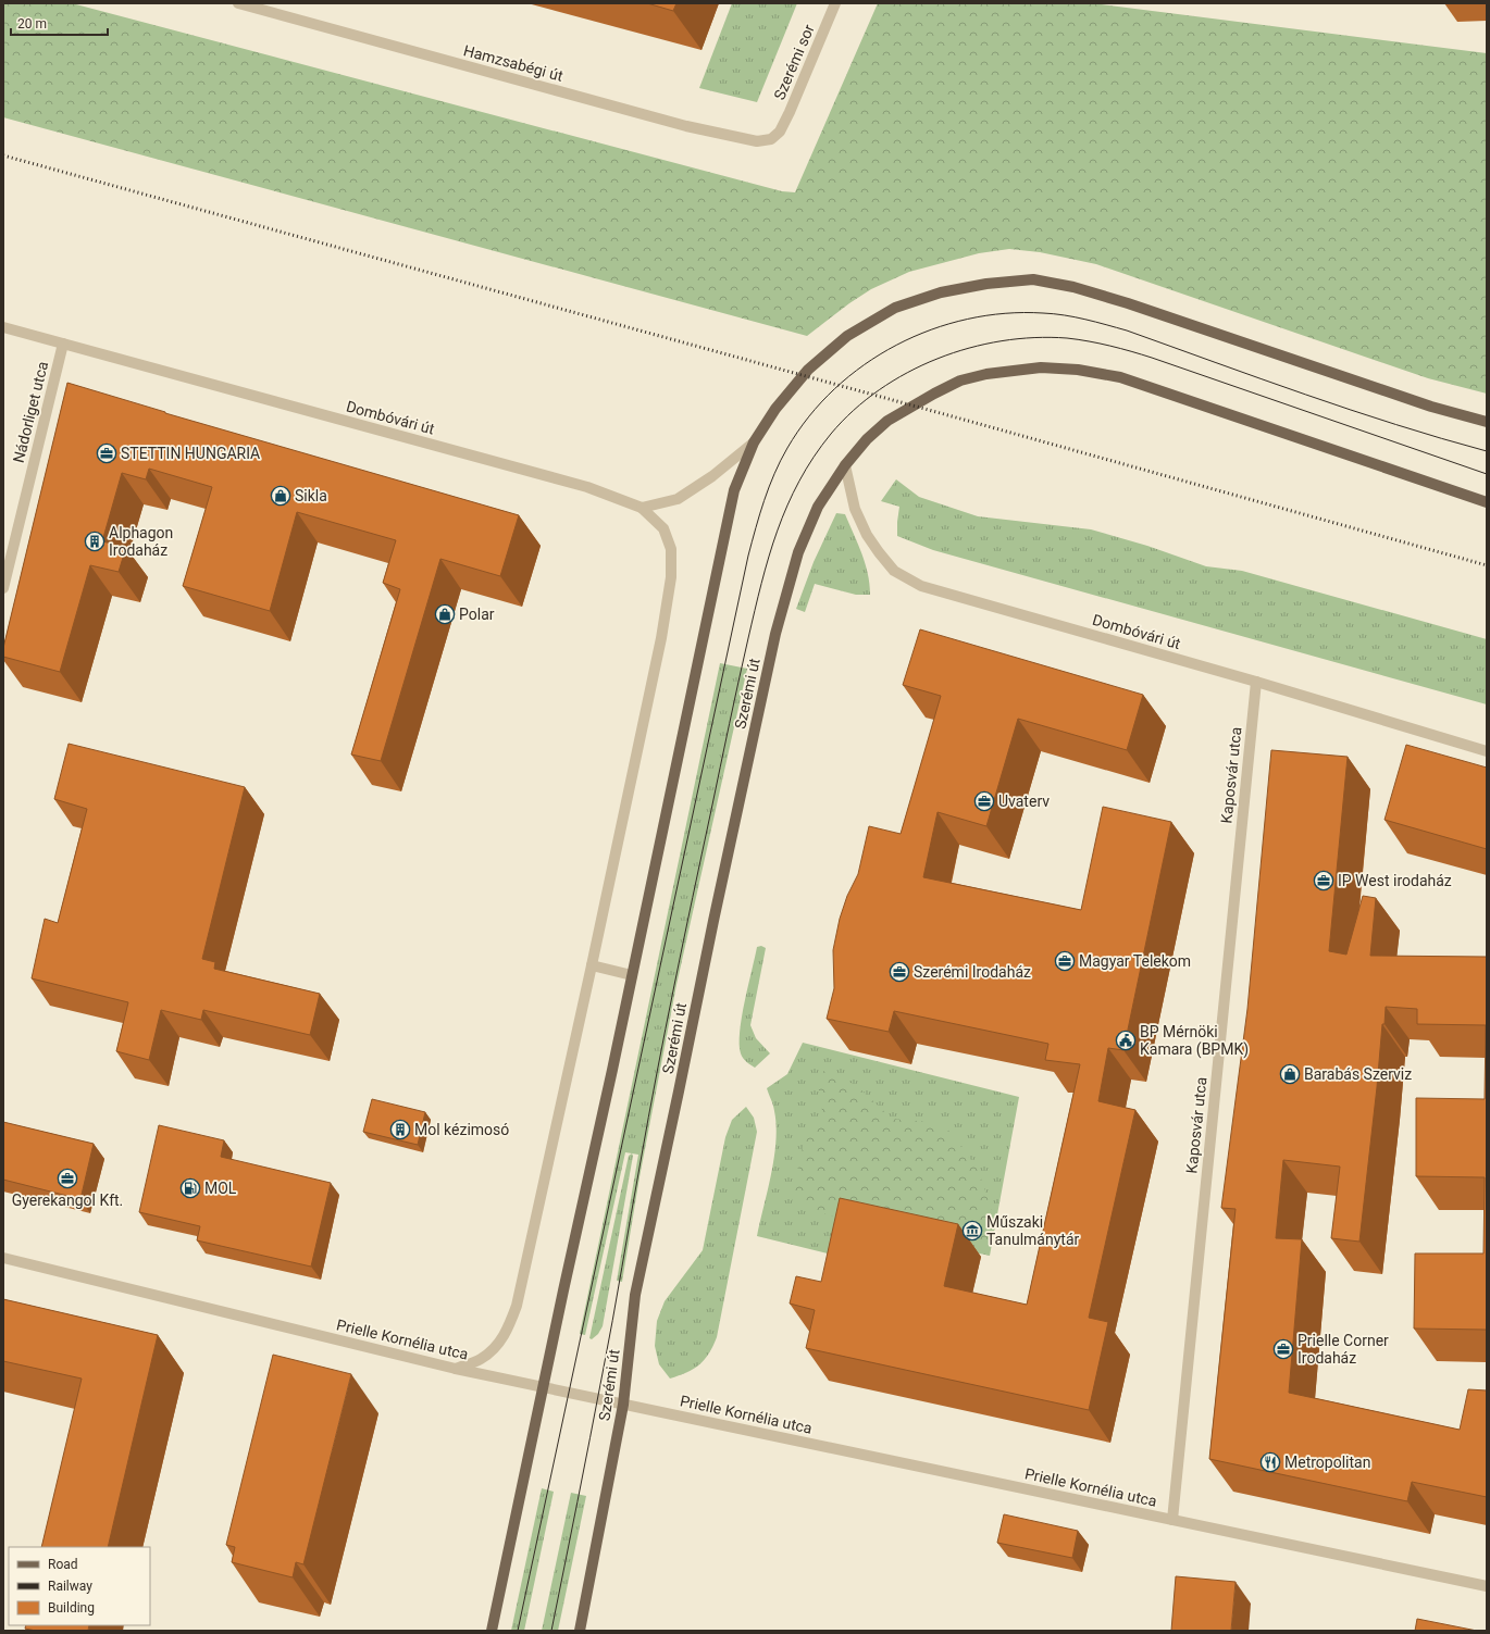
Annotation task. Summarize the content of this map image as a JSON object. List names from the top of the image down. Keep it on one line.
{"streets":{"main road":["Szerémi út"],"street":["Szerémi sor","Hamzsabégi út","Nádorliget utca","Dombóvári út","Kaposvár utca","Prielle Kornélia utca"]},"crossings":[["Szerémi sor","Hamzsabégi út"],["Nádorliget utca","Dombóvári út"],["Dombóvári út","Szerémi út"],["Dombóvári út","Kaposvár utca"],["Szerémi út","Prielle Kornélia utca"],["Kaposvár utca","Prielle Kornélia utca"]],"places":{"office":["STETTIN HUNGARIA","Uvaterv","IP West irodaház","Magyar Telekom","Szerémi Irodaház","Gyerekangol Kft.","Prielle Corner Irodaház"],"shop":["Sikla","Polar","Barabás Szerviz"],"building":["Alphagon Irodaház","Mol kézimosó"],"public building":["BP Mérnöki Kamara (BPMK)"],"fuel station":["MOL"],"museum":["Műszaki Tanulmánytár"],"restaurant":["Metropolitan"]},"legend":["Road","Railway","Building"],"scale_bar":"20 m"}
